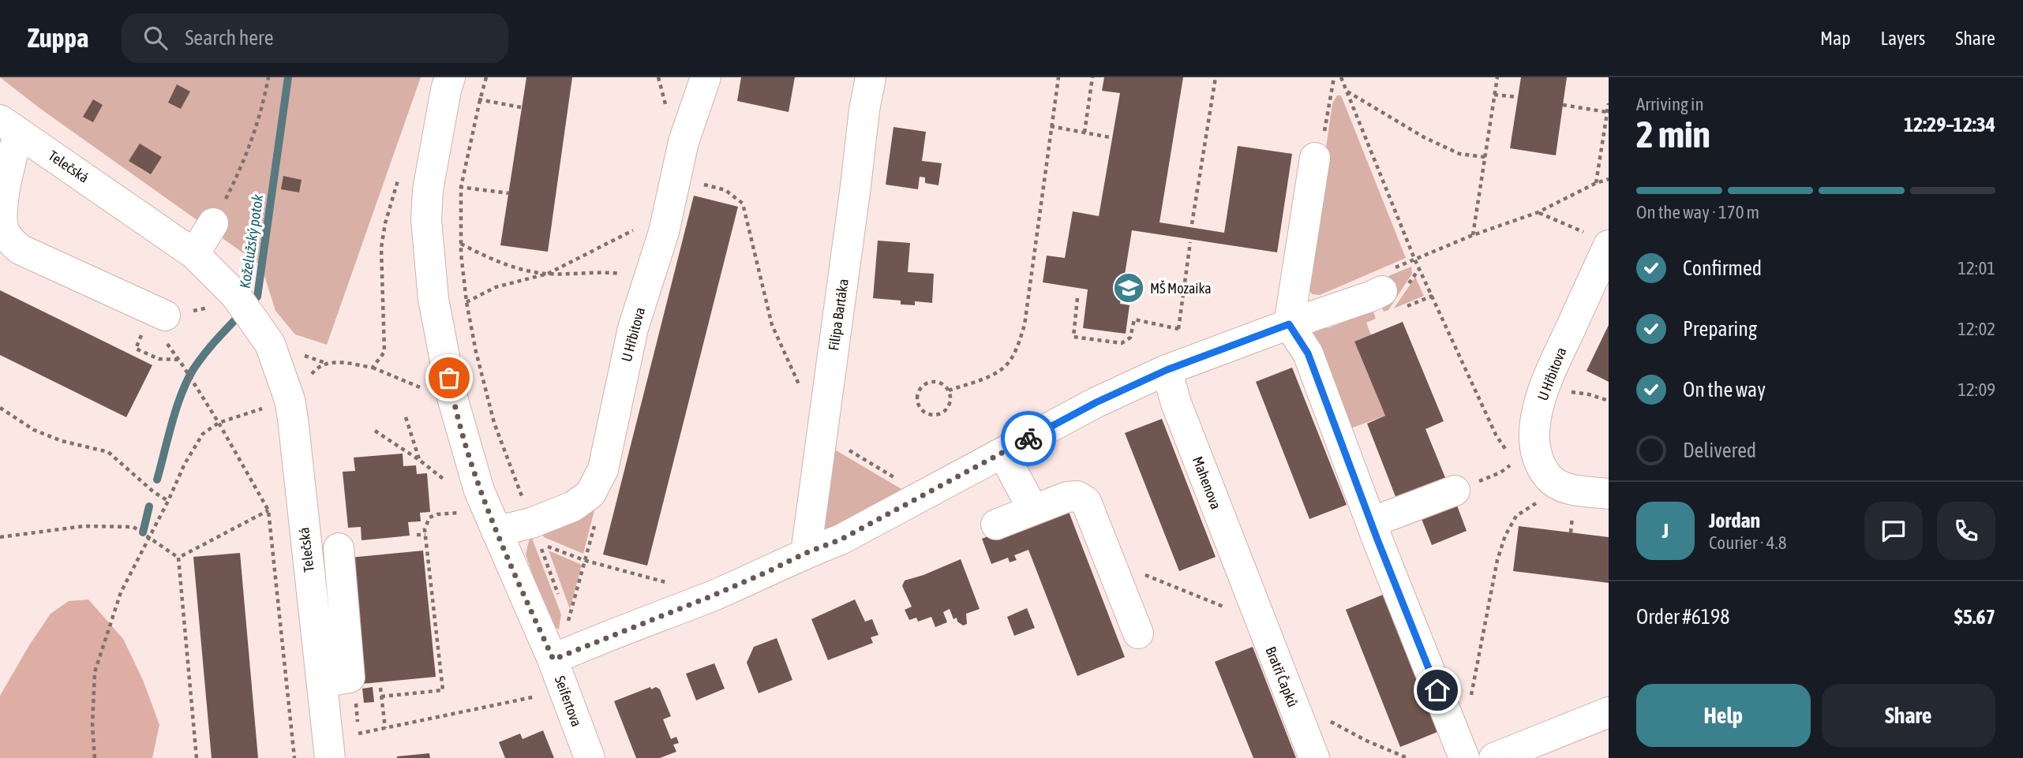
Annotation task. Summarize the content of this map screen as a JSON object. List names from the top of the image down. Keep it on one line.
{"streets":{"street":["Telečská","Filipa Bartáka","U Hřbitova","Mahenova","Bratří Čapků","Seifertova"]},"crossings":[["U Hřbitova","Seifertova"],["Mahenova","Bratří Čapků"]],"water":["Koželužský potok"],"places":{"school or university":["MŠ Mozaika"]},"page":{"header":"Zuppa","search":"Search here","nav":["Map","Layers","Share"],"heading":["2 min","Arriving in","12:29–12:34"],"panel":["Jordan","Courier · 4.8","Order #6198","$5.67"],"bar":"On the way · 170 m","list":[["Confirmed","12:01"],["Preparing","12:02"],["On the way","12:09"],"Delivered"],"round":"J","buttons":["Help","Share"]}}
